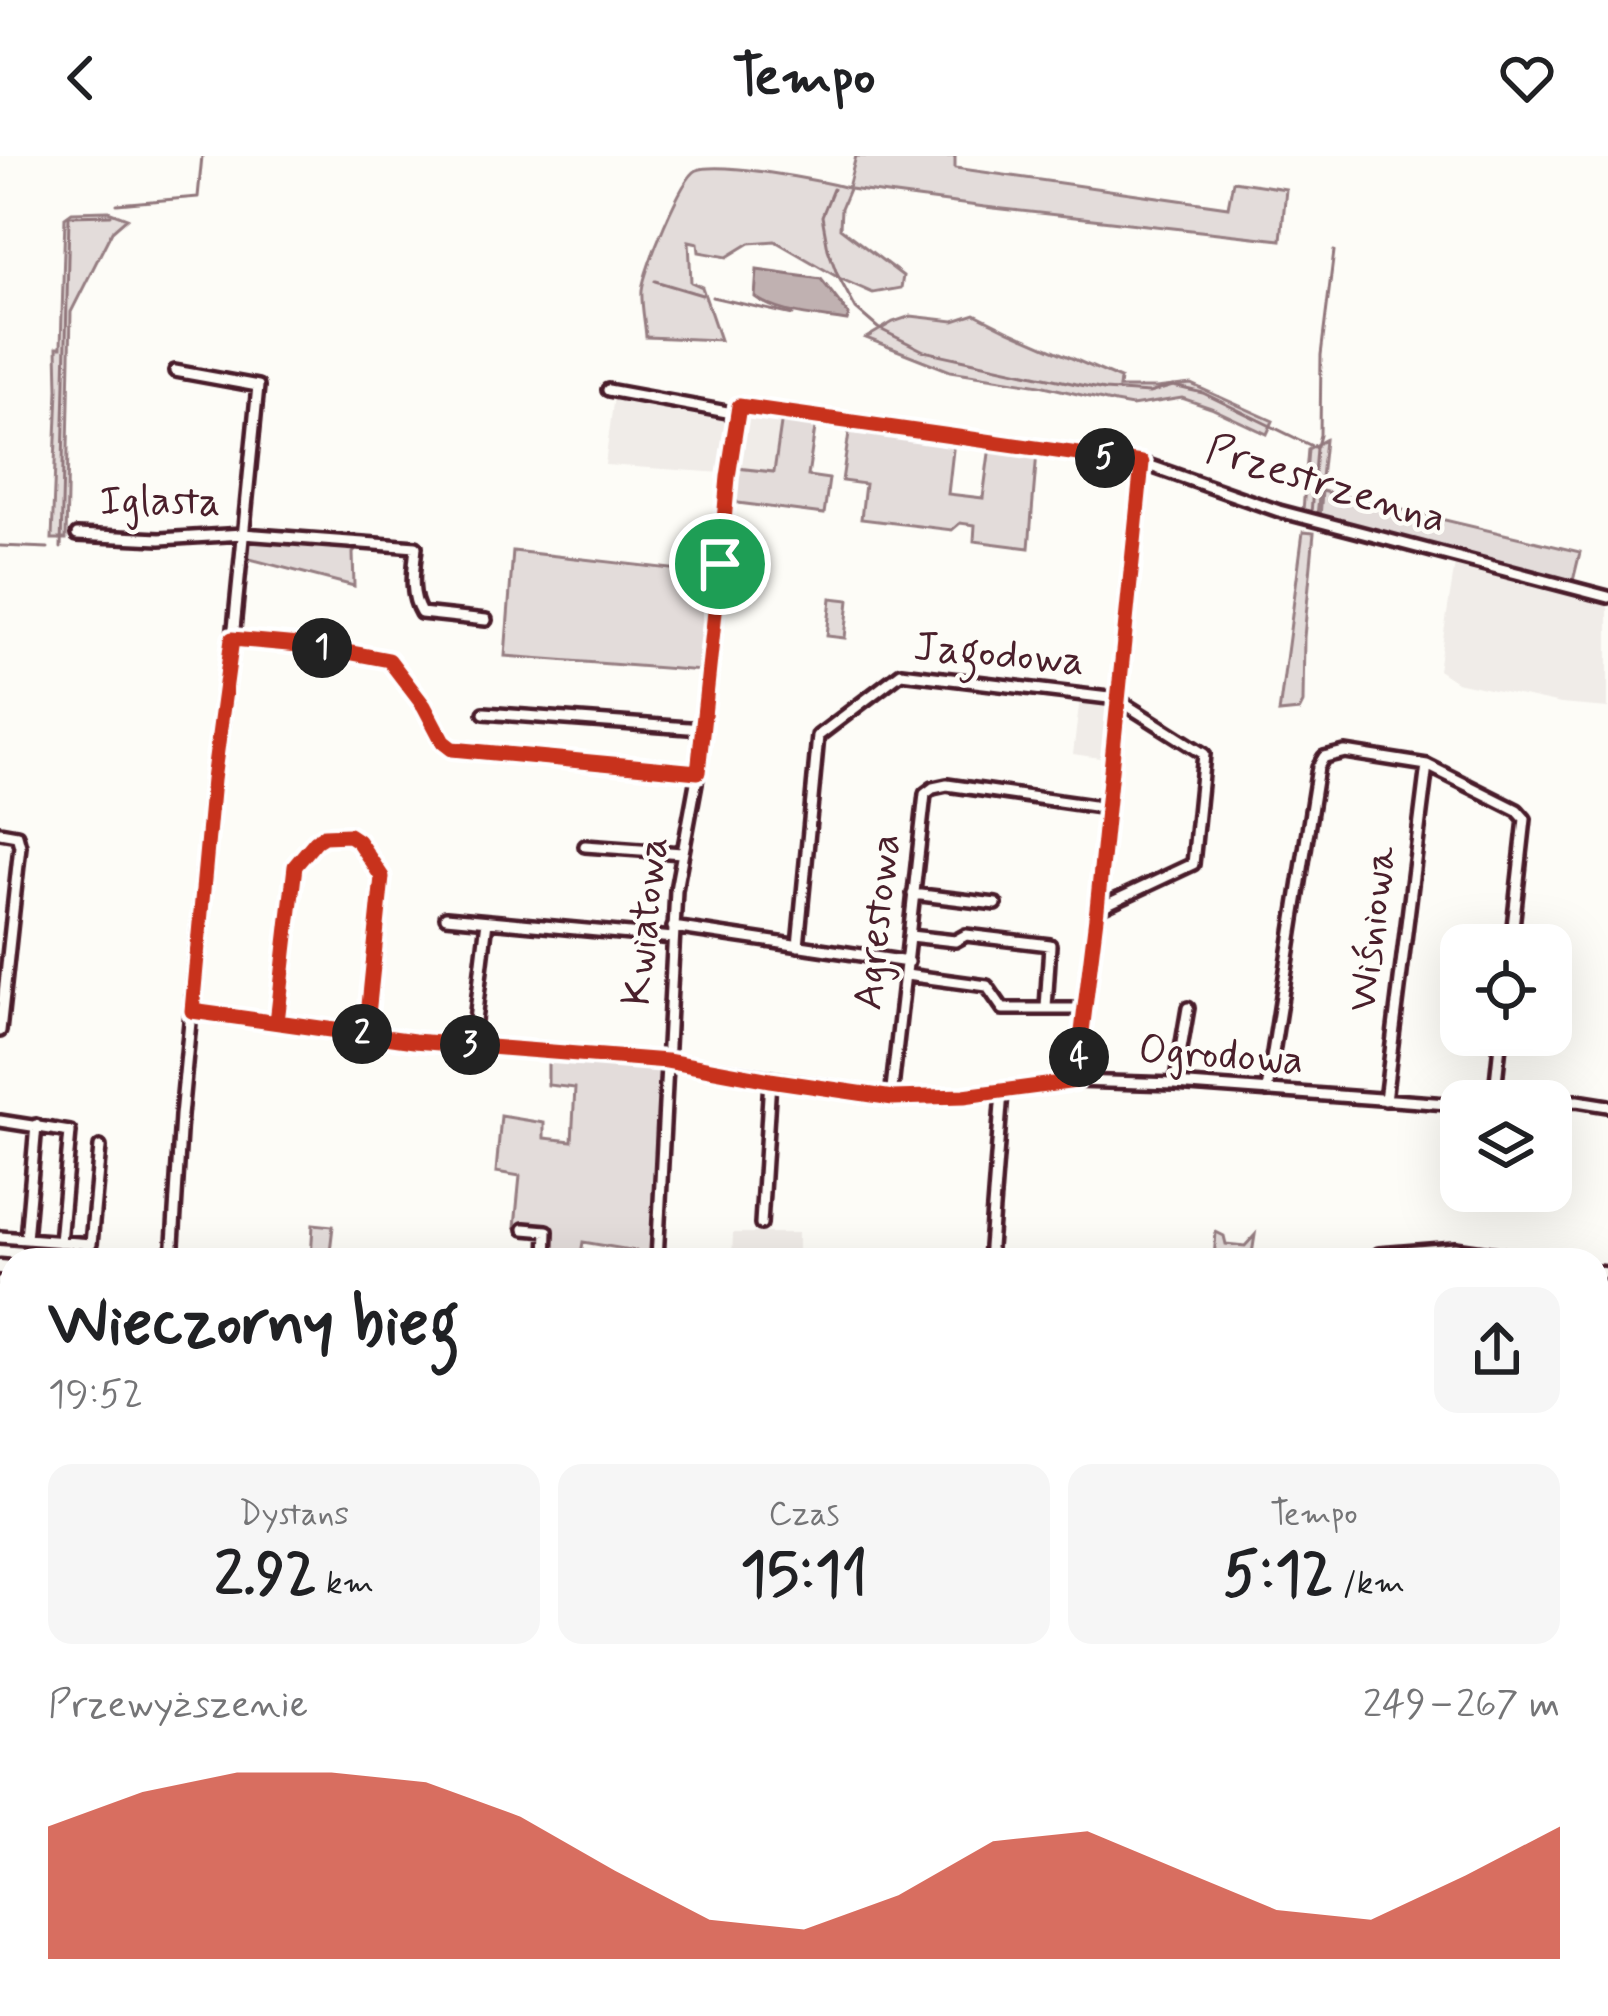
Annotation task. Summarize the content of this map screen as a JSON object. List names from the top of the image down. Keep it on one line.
{"streets":{"street":["Przestrzenna","Iglasta","Jagodowa","Kwiatowa","Agrestowa","Wiśniowa","Ogrodowa"]},"crossings":[["Przestrzenna","Kwiatowa"],["Kwiatowa","Ogrodowa"],["Agrestowa","Ogrodowa"],["Wiśniowa","Ogrodowa"]],"page":{"header":"Tempo","pins":["5","1","2","3","4"],"heading":["Wieczorny bieg","19:52"],"stats":[["Dystans","2.92 km"],["Czas","15:11"],["Tempo","5:12 /km"]],"chart":["Przewyższenie","249–267 m"]}}
